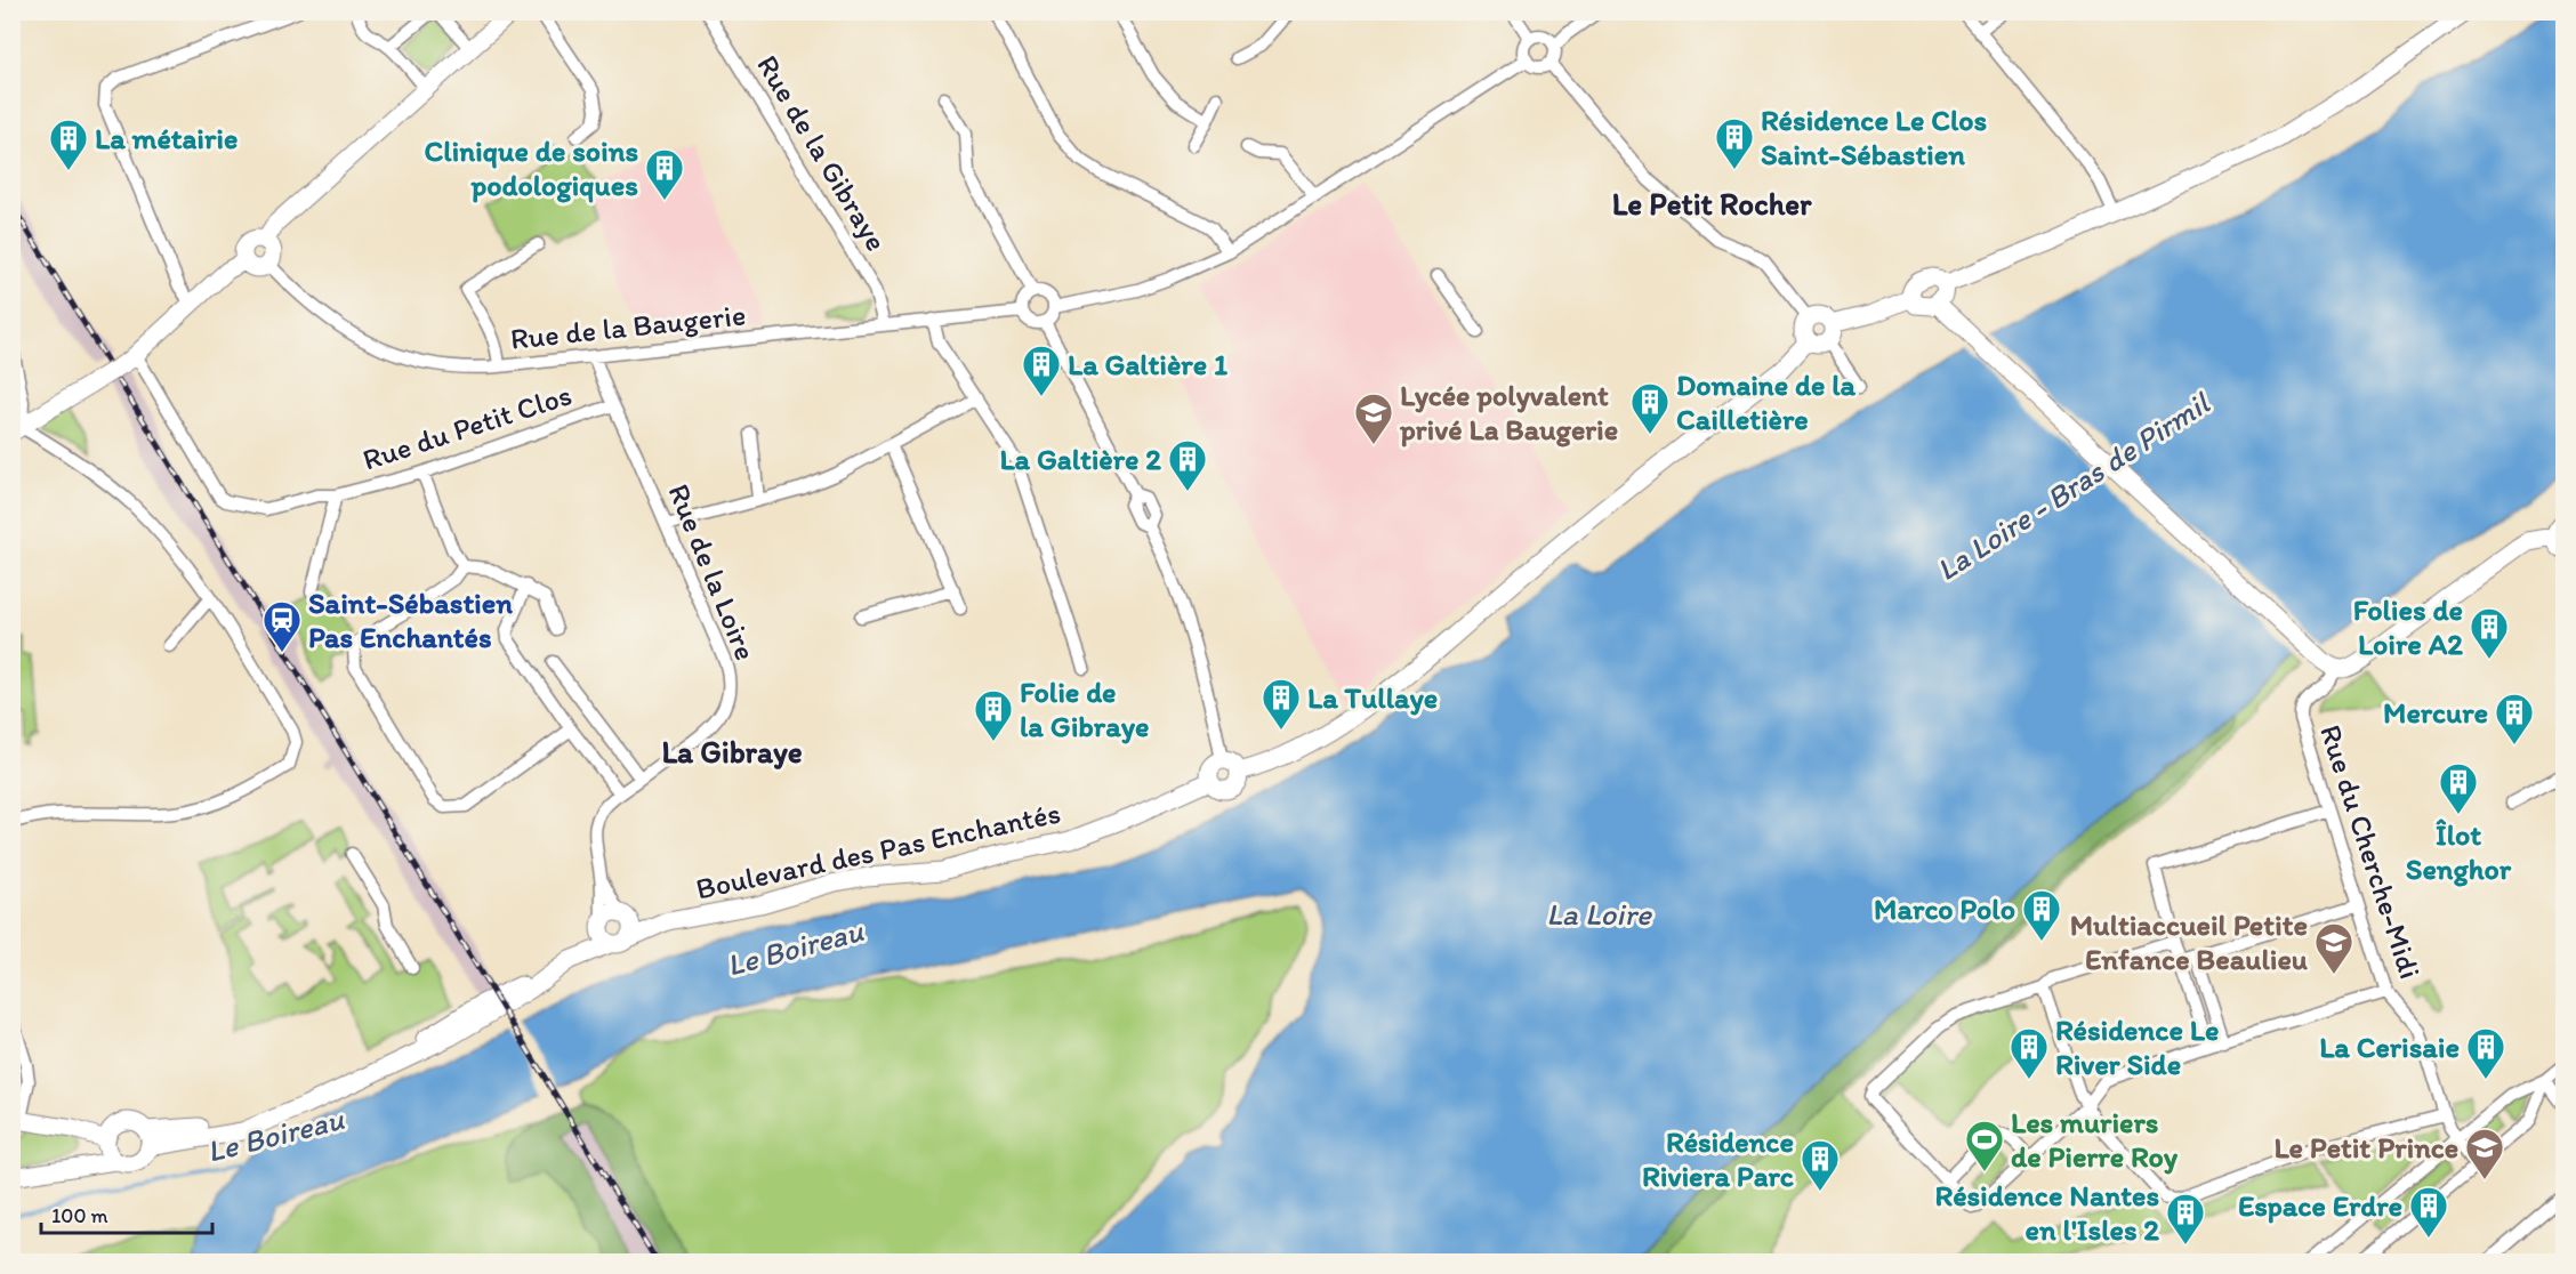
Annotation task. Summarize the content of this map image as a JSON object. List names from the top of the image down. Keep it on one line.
{"streets":{"main road":["Boulevard des Pas Enchantés"],"street":["Rue de la Gibraye","Rue de la Baugerie","Rue du Petit Clos","Rue de la Loire","Rue du Cherche-Midi"]},"crossings":[["Rue de la Gibraye","Rue de la Baugerie"],["Rue de la Baugerie","Rue de la Loire"],["Rue du Petit Clos","Rue de la Loire"],["Rue de la Loire","Boulevard des Pas Enchantés"]],"districts":["Le Petit Rocher","La Gibraye"],"water":["La Loire - Bras de Pirmil","La Loire","Le Boireau"],"places":{"building":["Résidence Le Clos Saint-Sébastien","La métairie","Clinique de soins podologiques","La Galtière 1","Domaine de la Cailletière","La Galtière 2","Folies de Loire A2","La Tullaye","Folie de la Gibraye","Mercure","Îlot Senghor","Marco Polo","Résidence Le River Side","La Cerisaie","Résidence Riviera Parc","Espace Erdre","Résidence Nantes en l'Isles 2"],"school or university":["Lycée polyvalent privé La Baugerie","Multiaccueil Petite Enfance Beaulieu","Le Petit Prince"],"station":["Saint-Sébastien Pas Enchantés"],"sports":["Les muriers de Pierre Roy"]},"scale_bar":"100 m"}
